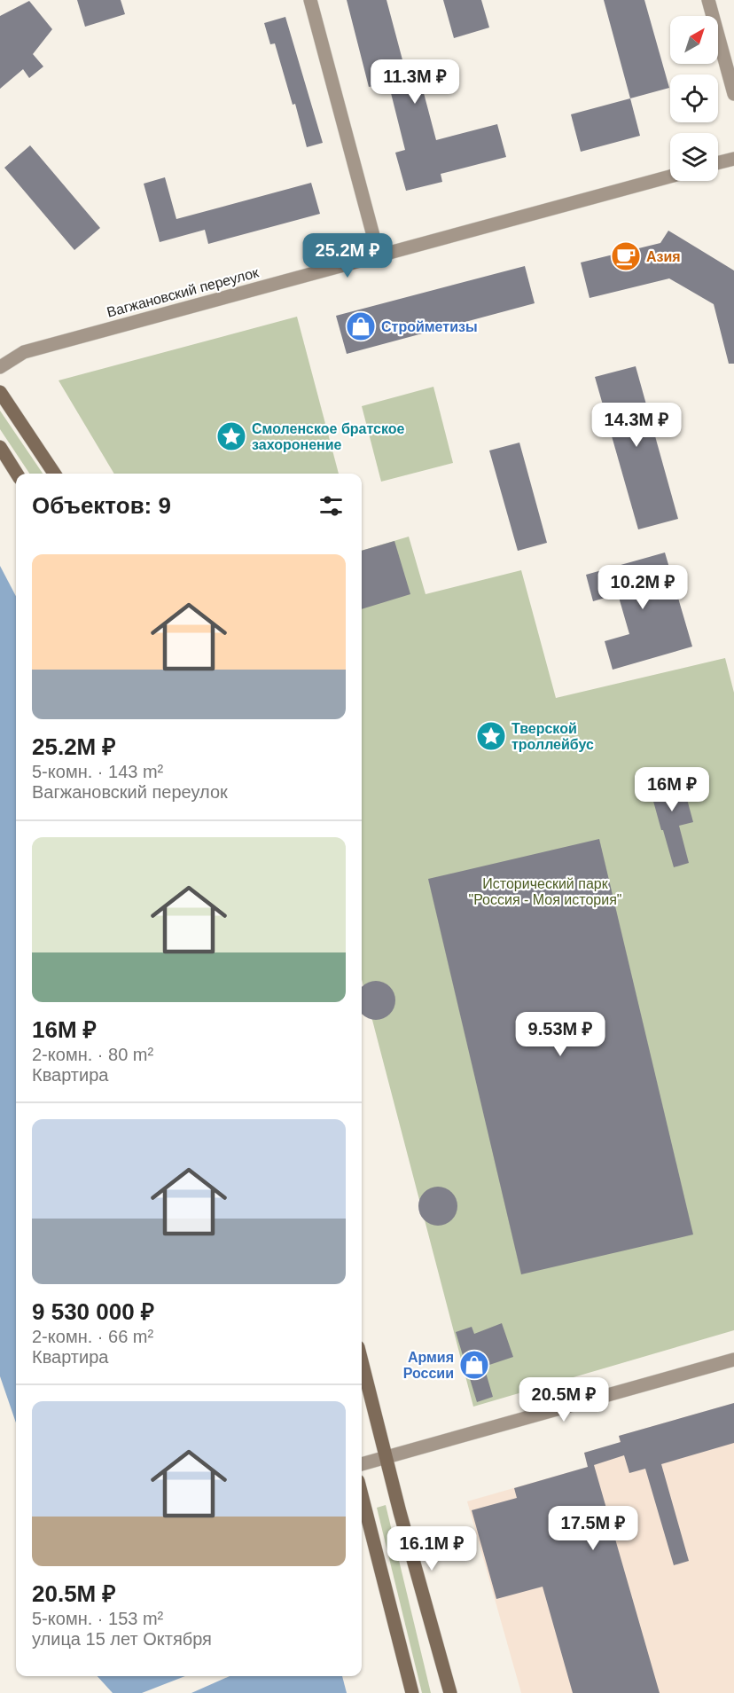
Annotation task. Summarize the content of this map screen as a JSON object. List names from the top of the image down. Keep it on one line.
{"streets":{"street":["Вагжановский переулок"]},"parks":["Исторический парк \"Россия - Моя история\""],"places":{"cafe":["Азия"],"shop":["Стройметизы","Армия России"],"place":["Смоленское братское захоронение","Тверской троллейбус"]},"north":"top right","page":{"price":["11.3M ₽","25.2M ₽","14.3M ₽","10.2M ₽","16M ₽","9.53M ₽","20.5M ₽","17.5M ₽","16.1M ₽"],"heading":"Объектов: 9","list":[{"name":"25.2M ₽","note":"5-комн. · 143 m² · Вагжановский переулок"},{"name":"16M ₽","note":"2-комн. · 80 m² · Квартира"},{"name":"9 530 000 ₽","note":"2-комн. · 66 m² · Квартира"},{"name":"20.5M ₽","note":"5-комн. · 153 m² · улица 15 лет Октября"}]}}
